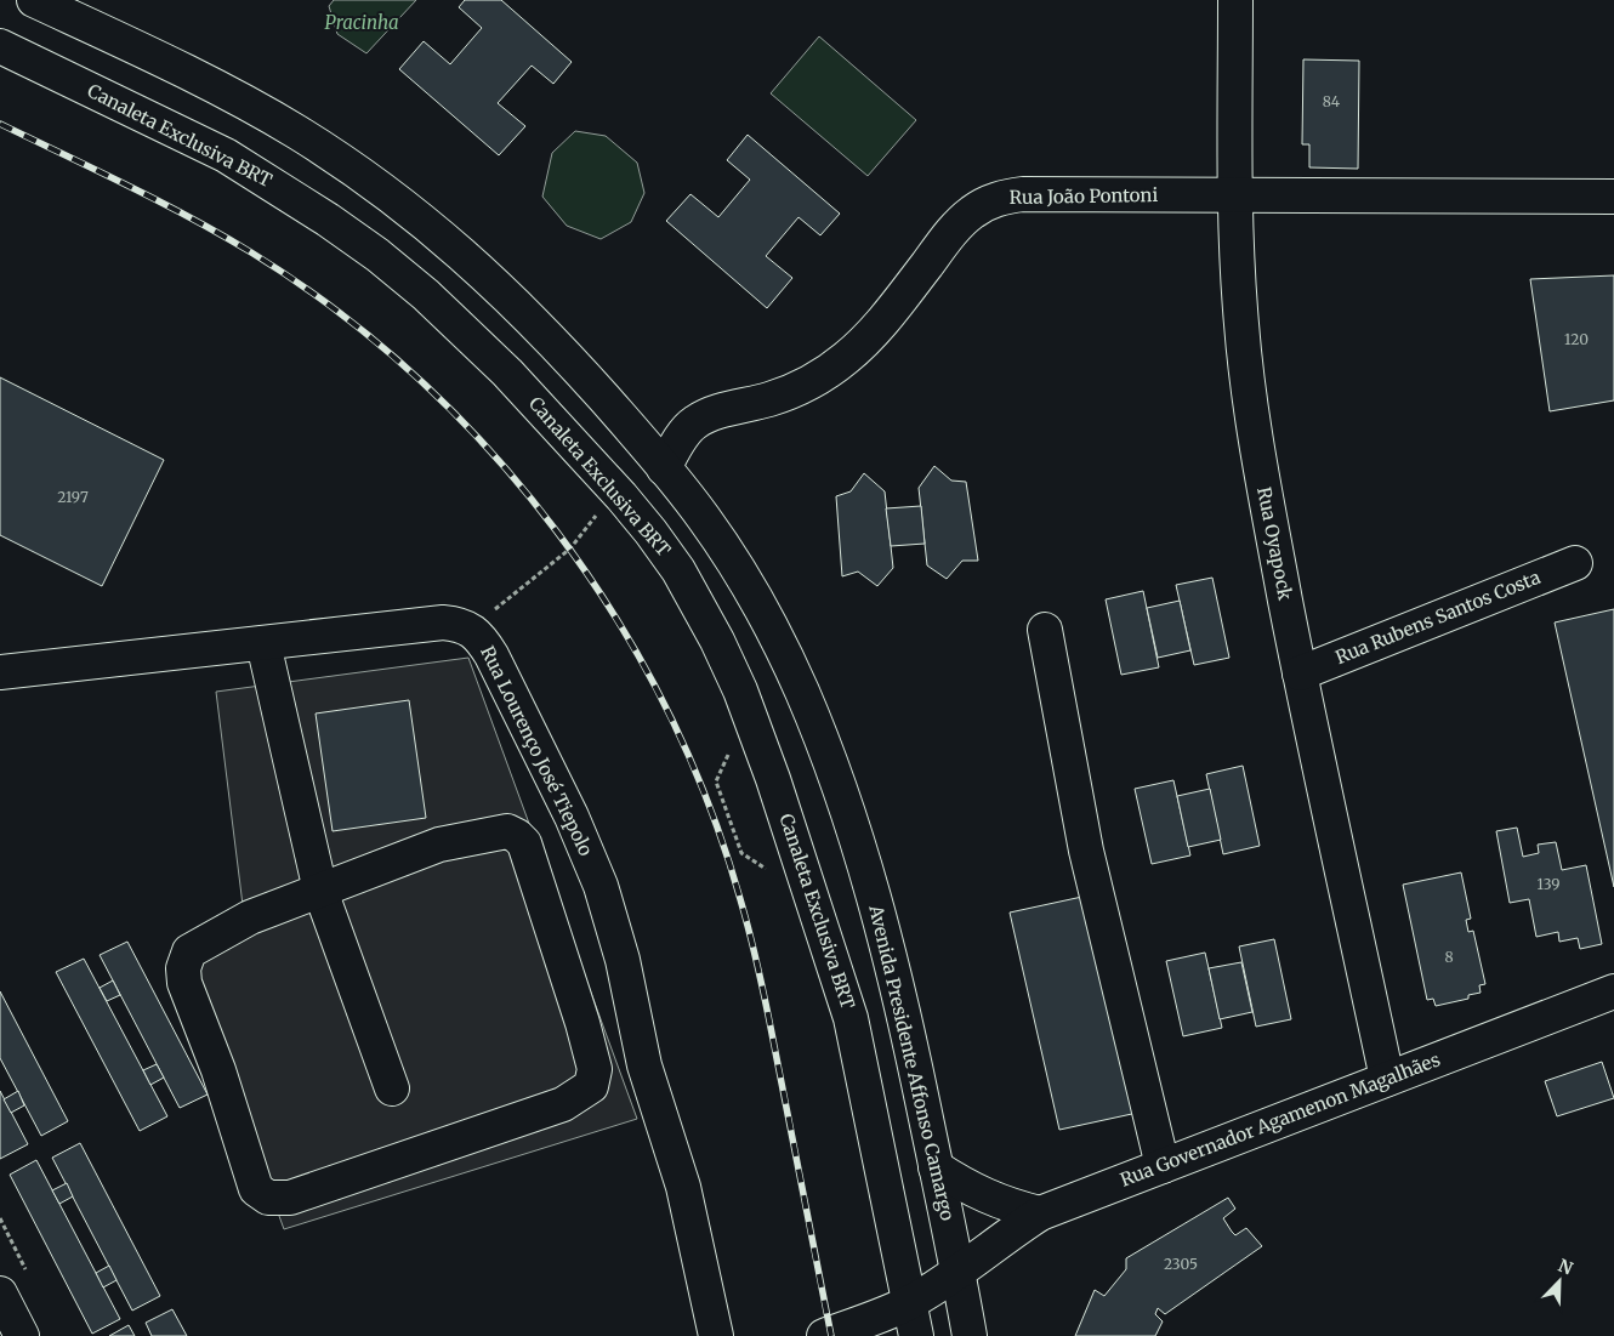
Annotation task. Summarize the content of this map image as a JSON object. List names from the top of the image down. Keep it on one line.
{"streets":{"street":["Canaleta Exclusiva BRT","Rua João Pontoni","Rua Oyapock","Rua Rubens Santos Costa","Rua Lourenço José Tiepolo","Avenida Presidente Affonso Camargo","Rua Governador Agamenon Magalhães"]},"crossings":[["Canaleta Exclusiva BRT","Rua Governador Agamenon Magalhães"],["Rua João Pontoni","Rua Oyapock"],["Rua João Pontoni","Avenida Presidente Affonso Camargo"],["Rua Oyapock","Rua Rubens Santos Costa"],["Rua Oyapock","Rua Governador Agamenon Magalhães"],["Avenida Presidente Affonso Camargo","Rua Governador Agamenon Magalhães"]],"parks":["Pracinha"],"house_numbers":["84","120","2197","139","8","2305"],"north":"top right"}
